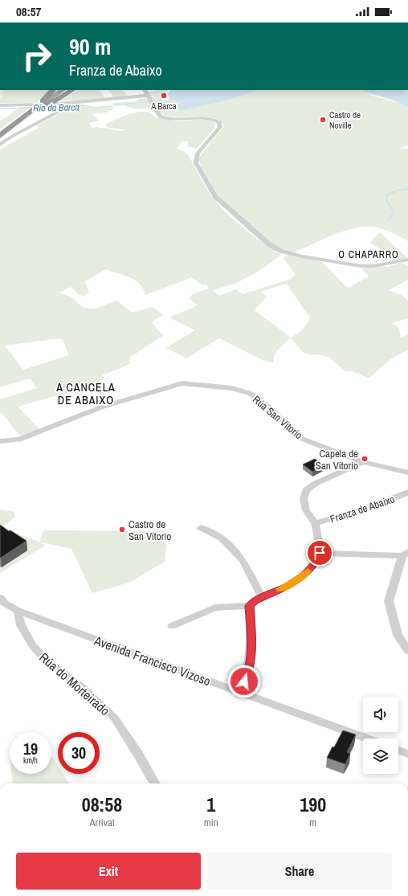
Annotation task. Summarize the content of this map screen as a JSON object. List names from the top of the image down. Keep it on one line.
{"streets":{"street":["Rúa San Vitorio","Franza de Abaixo","Avenida Francisco Vizoso","Rúa do Morteirado"]},"crossings":[["Rúa San Vitorio","Franza de Abaixo"],["Avenida Francisco Vizoso","Rúa do Morteirado"]],"districts":["O CHAPARRO","A CANCELA DE ABAIXO"],"water":["Río da Barca"],"places":["A Barca","Castro de Noville","Capela de San Vitorio","Castro de San Vitorio"],"page":{"status":"08:57","turn":["90 m","Franza de Abaixo"],"speed":"19 km/h","limit":"30","eta":["08:58","Arrival","1","min","190","m"],"buttons":["Exit","Share"]}}
